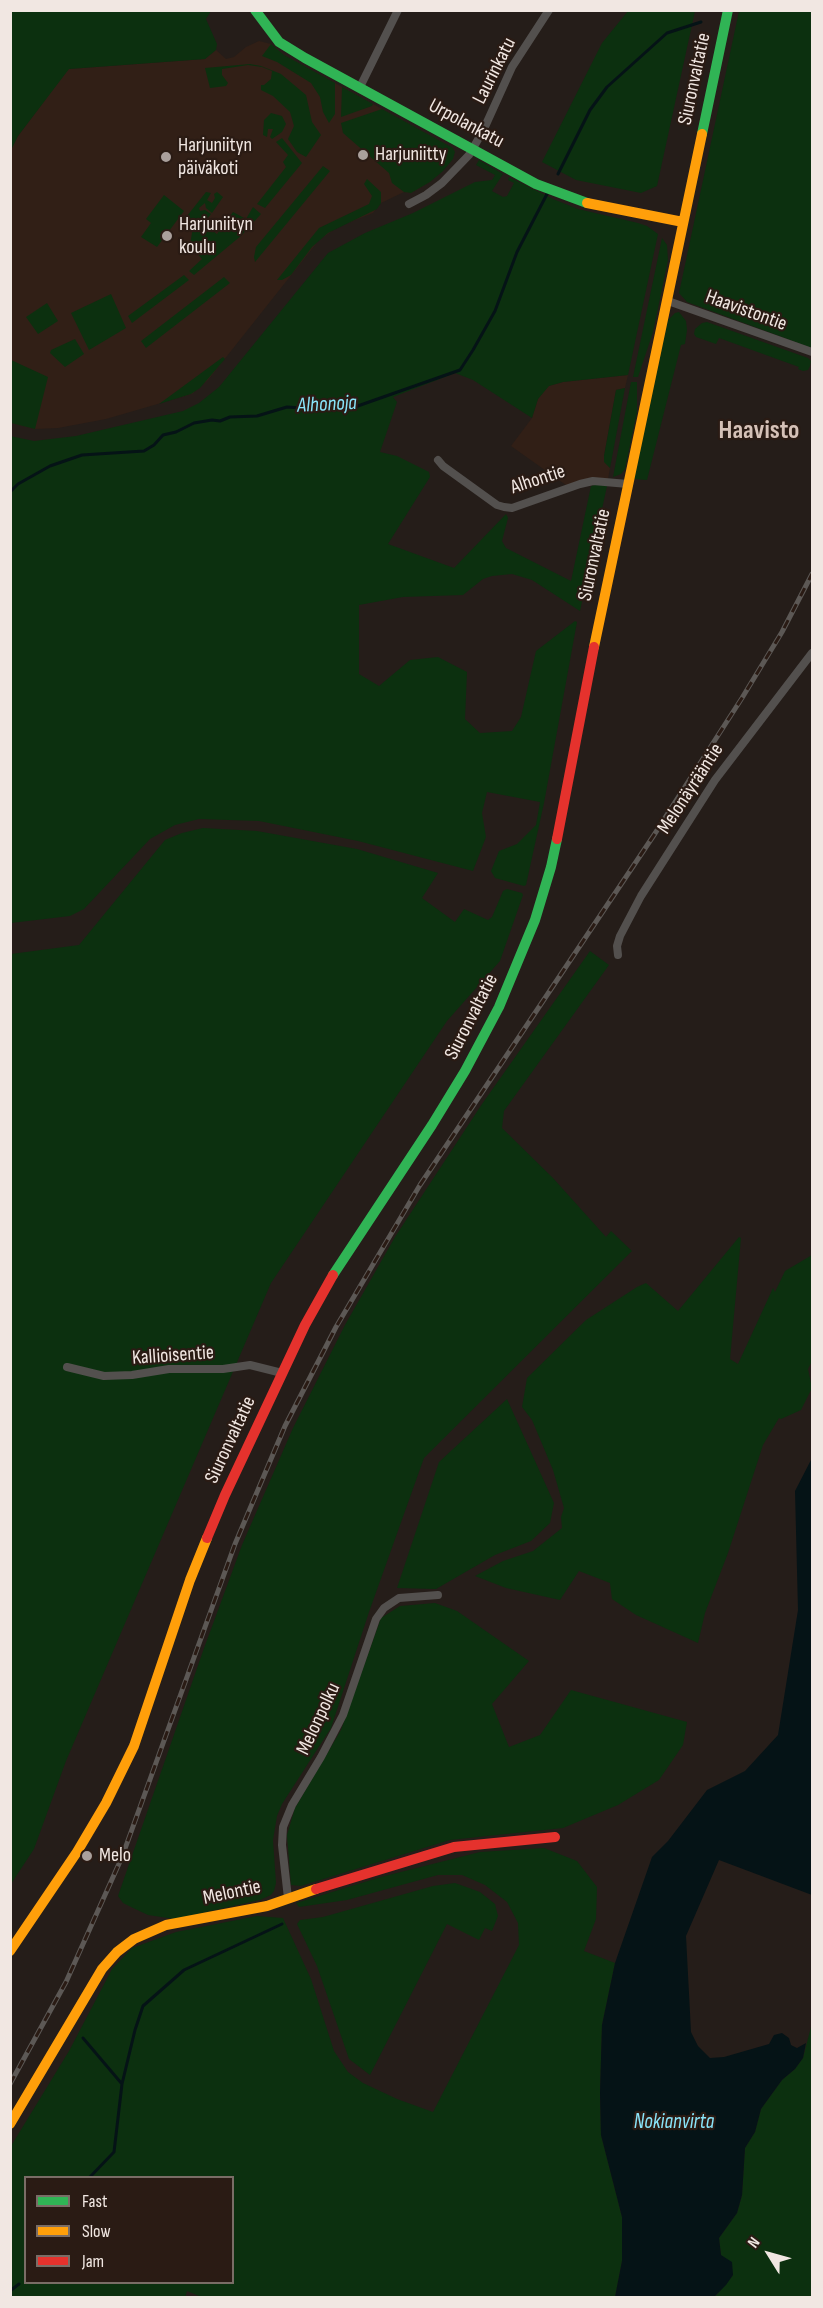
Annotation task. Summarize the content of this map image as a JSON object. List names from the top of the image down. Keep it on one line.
{"streets":{"street":["Laurinkatu","Siuronvaltatie","Urpolankatu","Haavistontie","Alhontie","Melonäyrääntie","Kallioisentie","Melonpolku","Melontie"]},"crossings":[["Laurinkatu","Urpolankatu"],["Siuronvaltatie","Urpolankatu"],["Siuronvaltatie","Haavistontie"],["Siuronvaltatie","Alhontie"],["Siuronvaltatie","Kallioisentie"],["Melonpolku","Melontie"]],"districts":["Haavisto"],"water":["Alhonoja","Nokianvirta"],"places":["Harjuniitty","Harjuniityn päiväkoti","Harjuniityn koulu","Melo"],"legend":["Fast","Slow","Jam"],"north":"top left"}
